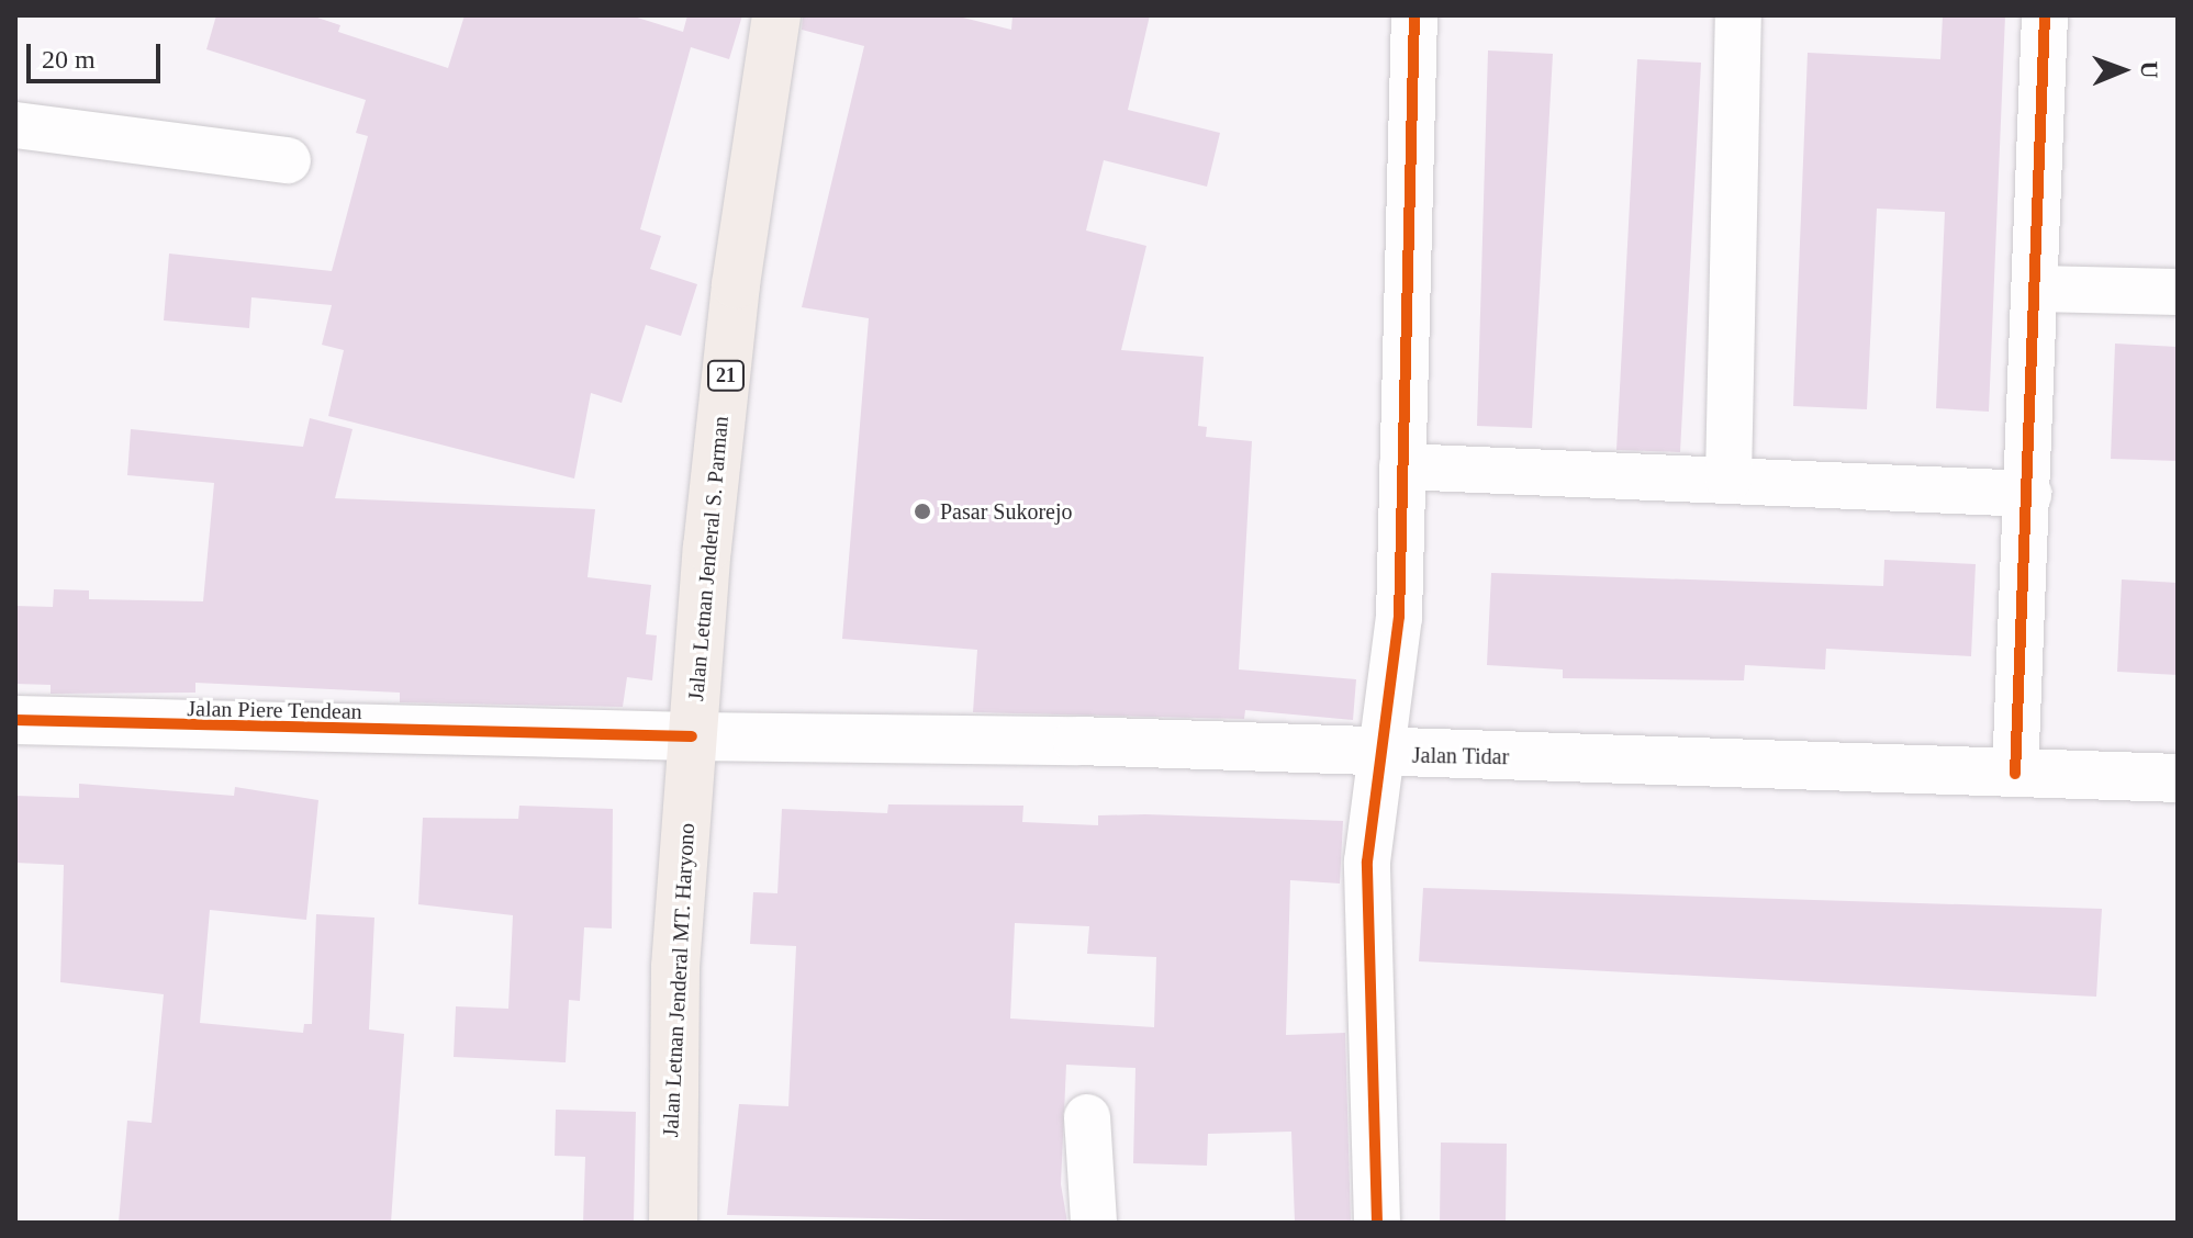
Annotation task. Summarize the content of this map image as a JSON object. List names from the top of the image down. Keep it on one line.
{"streets":{"highway":["21","Jalan Letnan Jenderal S. Parman","Jalan Letnan Jenderal MT. Haryono"],"main road":["Jalan Piere Tendean","Jalan Tidar"]},"crossings":[["Jalan Letnan Jenderal S. Parman","Jalan Piere Tendean"],["Jalan Letnan Jenderal S. Parman","Jalan Tidar"],["Jalan Letnan Jenderal S. Parman","Jalan Letnan Jenderal MT. Haryono"],["Jalan Piere Tendean","Jalan Tidar"],["Jalan Piere Tendean","Jalan Letnan Jenderal MT. Haryono"],["Jalan Tidar","Jalan Letnan Jenderal MT. Haryono"]],"places":["Pasar Sukorejo"],"scale_bar":"20 m","north":"right"}
